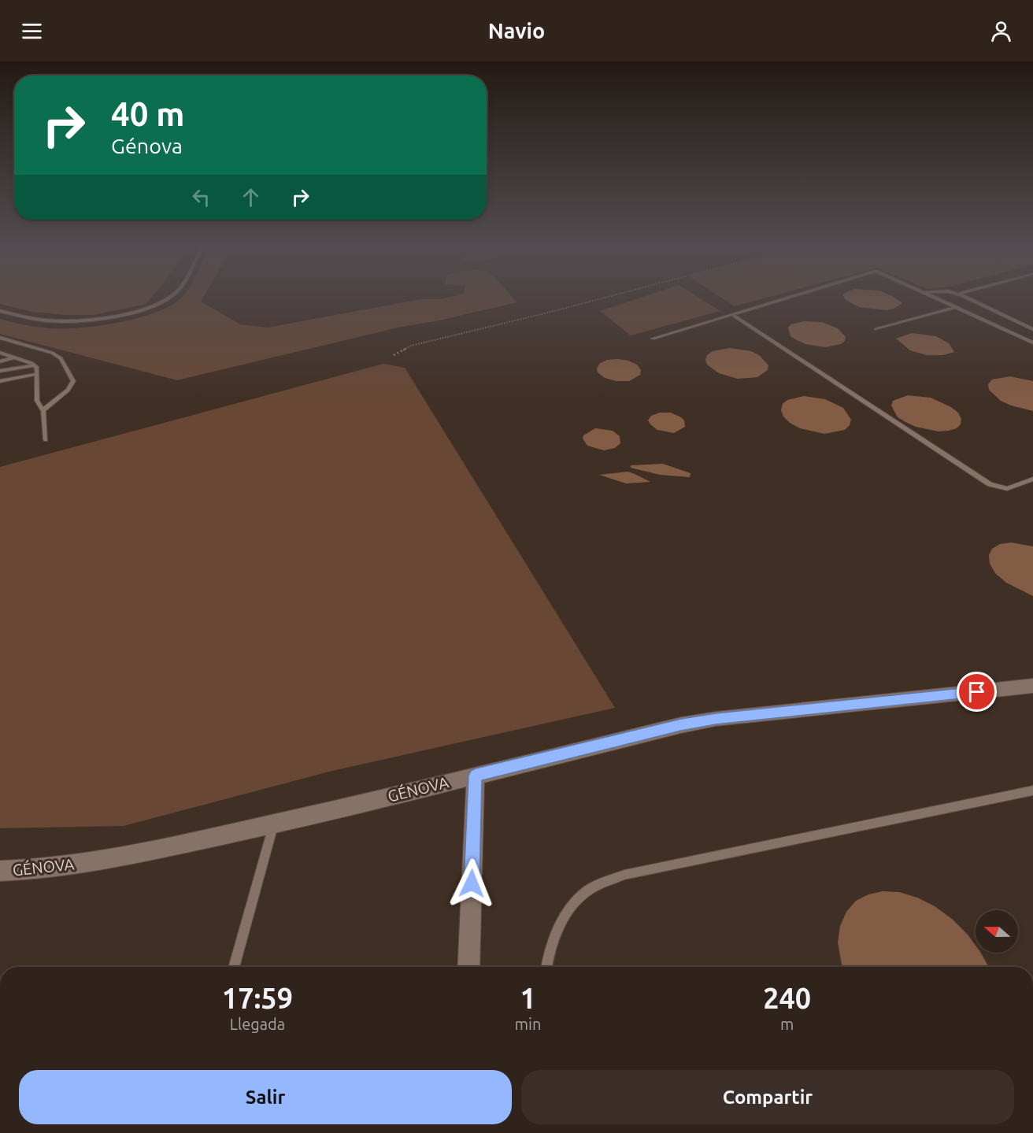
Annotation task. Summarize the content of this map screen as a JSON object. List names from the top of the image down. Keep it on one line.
{"streets":{"street":["GÉNOVA"]},"north":"left","page":{"header":"Navio","turn":["40 m","Génova"],"eta":["17:59","Llegada","1","min","240","m"],"buttons":["Salir","Compartir"]}}
